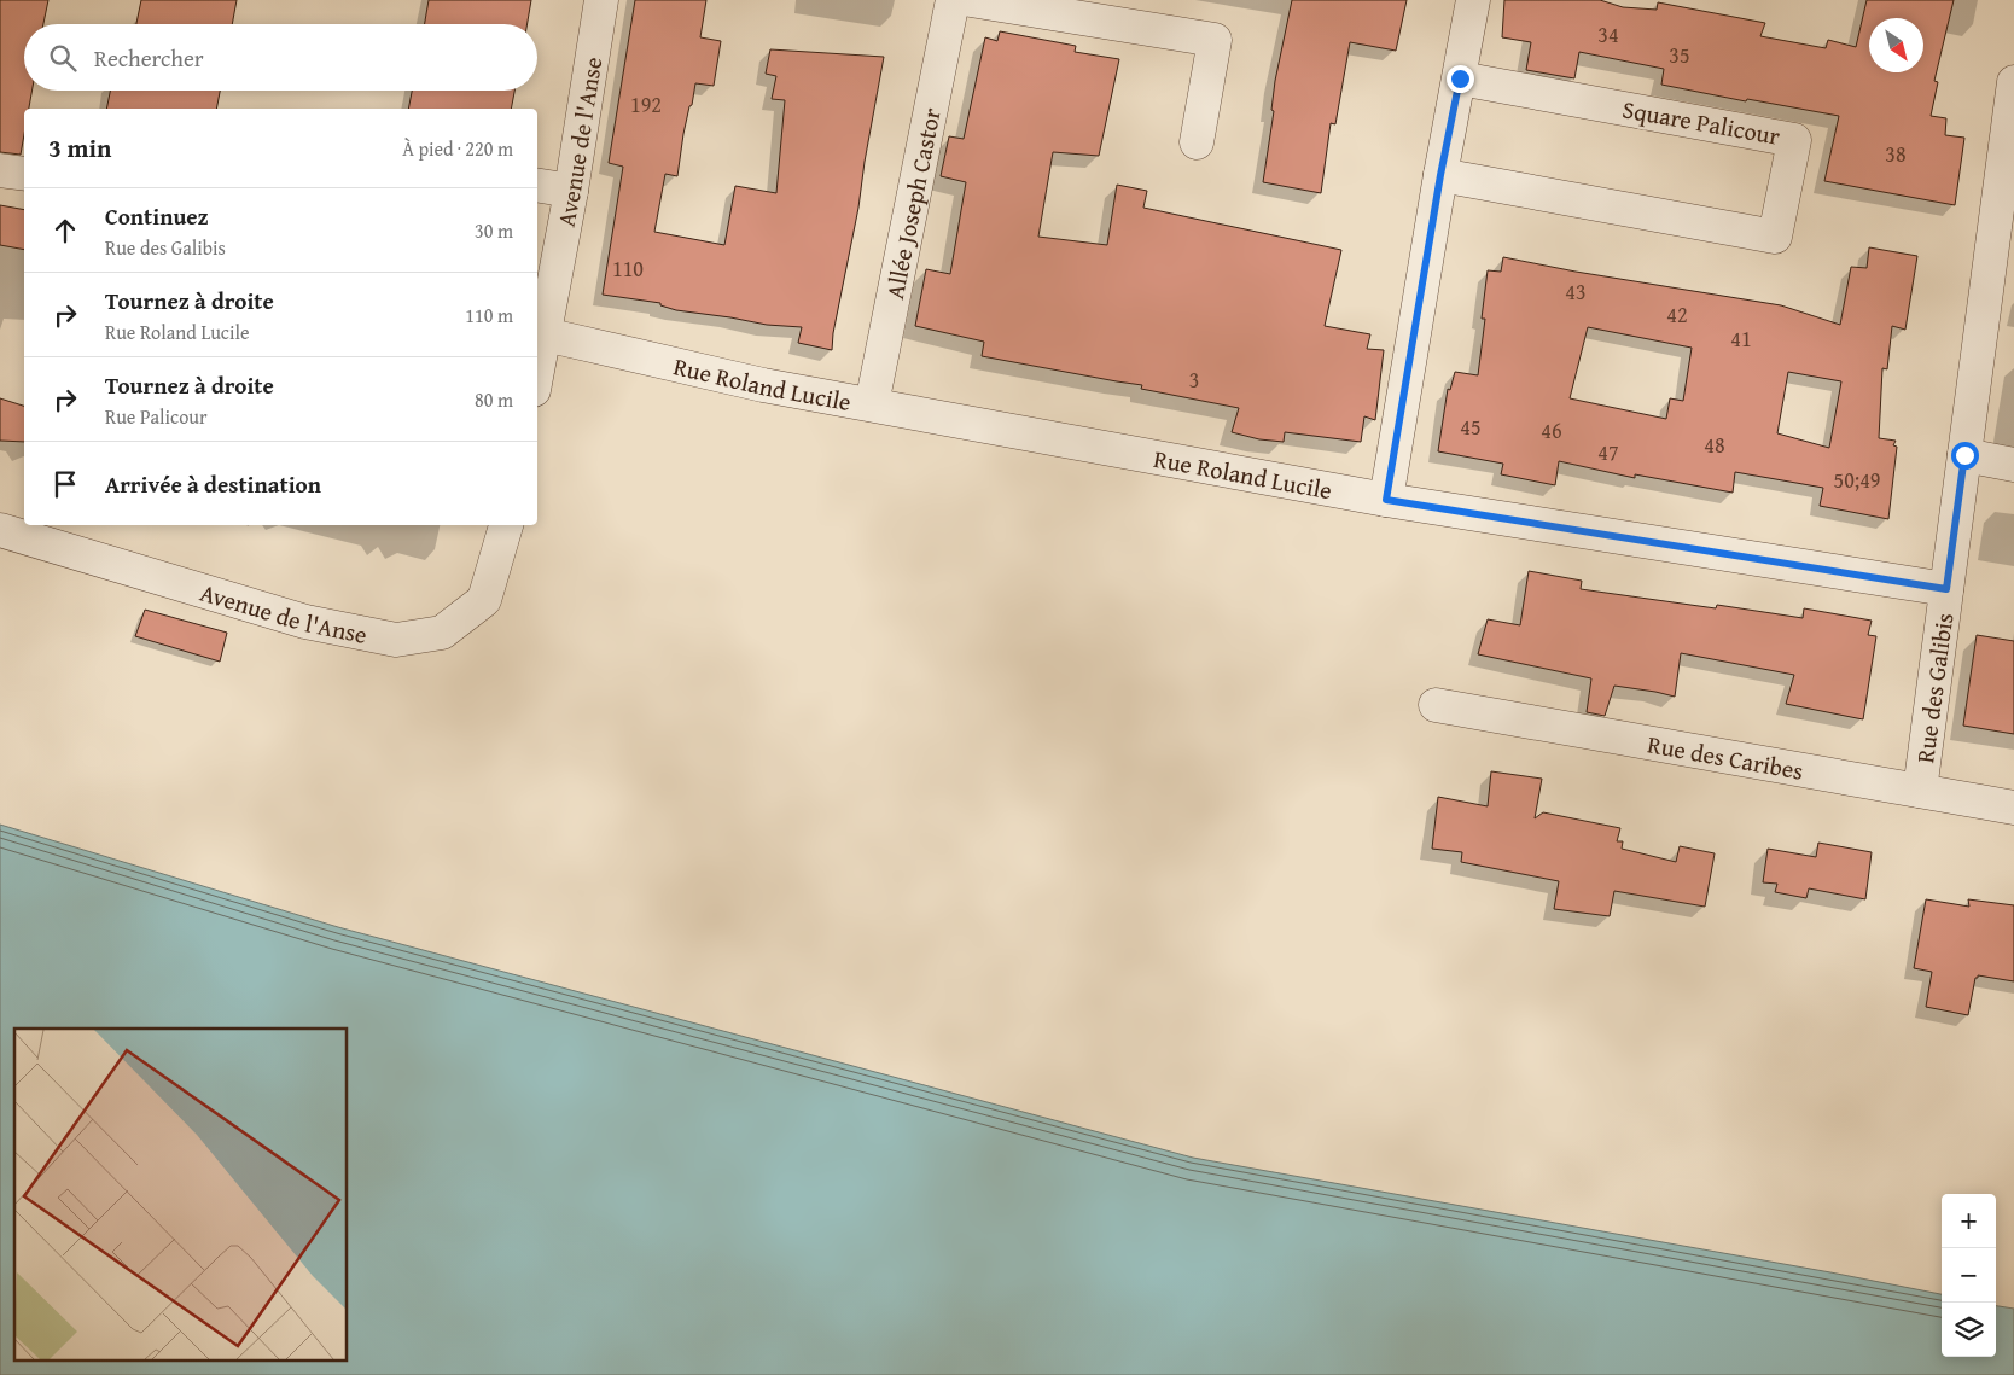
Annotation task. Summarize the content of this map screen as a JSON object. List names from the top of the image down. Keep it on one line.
{"streets":{"street":["Square Palicour","Avenue de l'Anse","Allée Joseph Castor","Rue Roland Lucile","Rue des Galibis","Rue des Caribes"]},"crossings":[["Avenue de l'Anse","Rue Roland Lucile"],["Allée Joseph Castor","Rue Roland Lucile"],["Rue Roland Lucile","Rue des Galibis"],["Rue des Galibis","Rue des Caribes"]],"house_numbers":["34","35","192","38","110","43","42","41","3","45","46","48","47","50;49"],"north":"bottom right","page":{"search":"Rechercher","heading":["3 min","À pied · 220 m"],"list":[["Continuez","Rue des Galibis","30 m"],["Tournez à droite","Rue Roland Lucile","110 m"],["Tournez à droite","Rue Palicour","80 m"],"Arrivée à destination"],"map_buttons":["+","−"]}}
